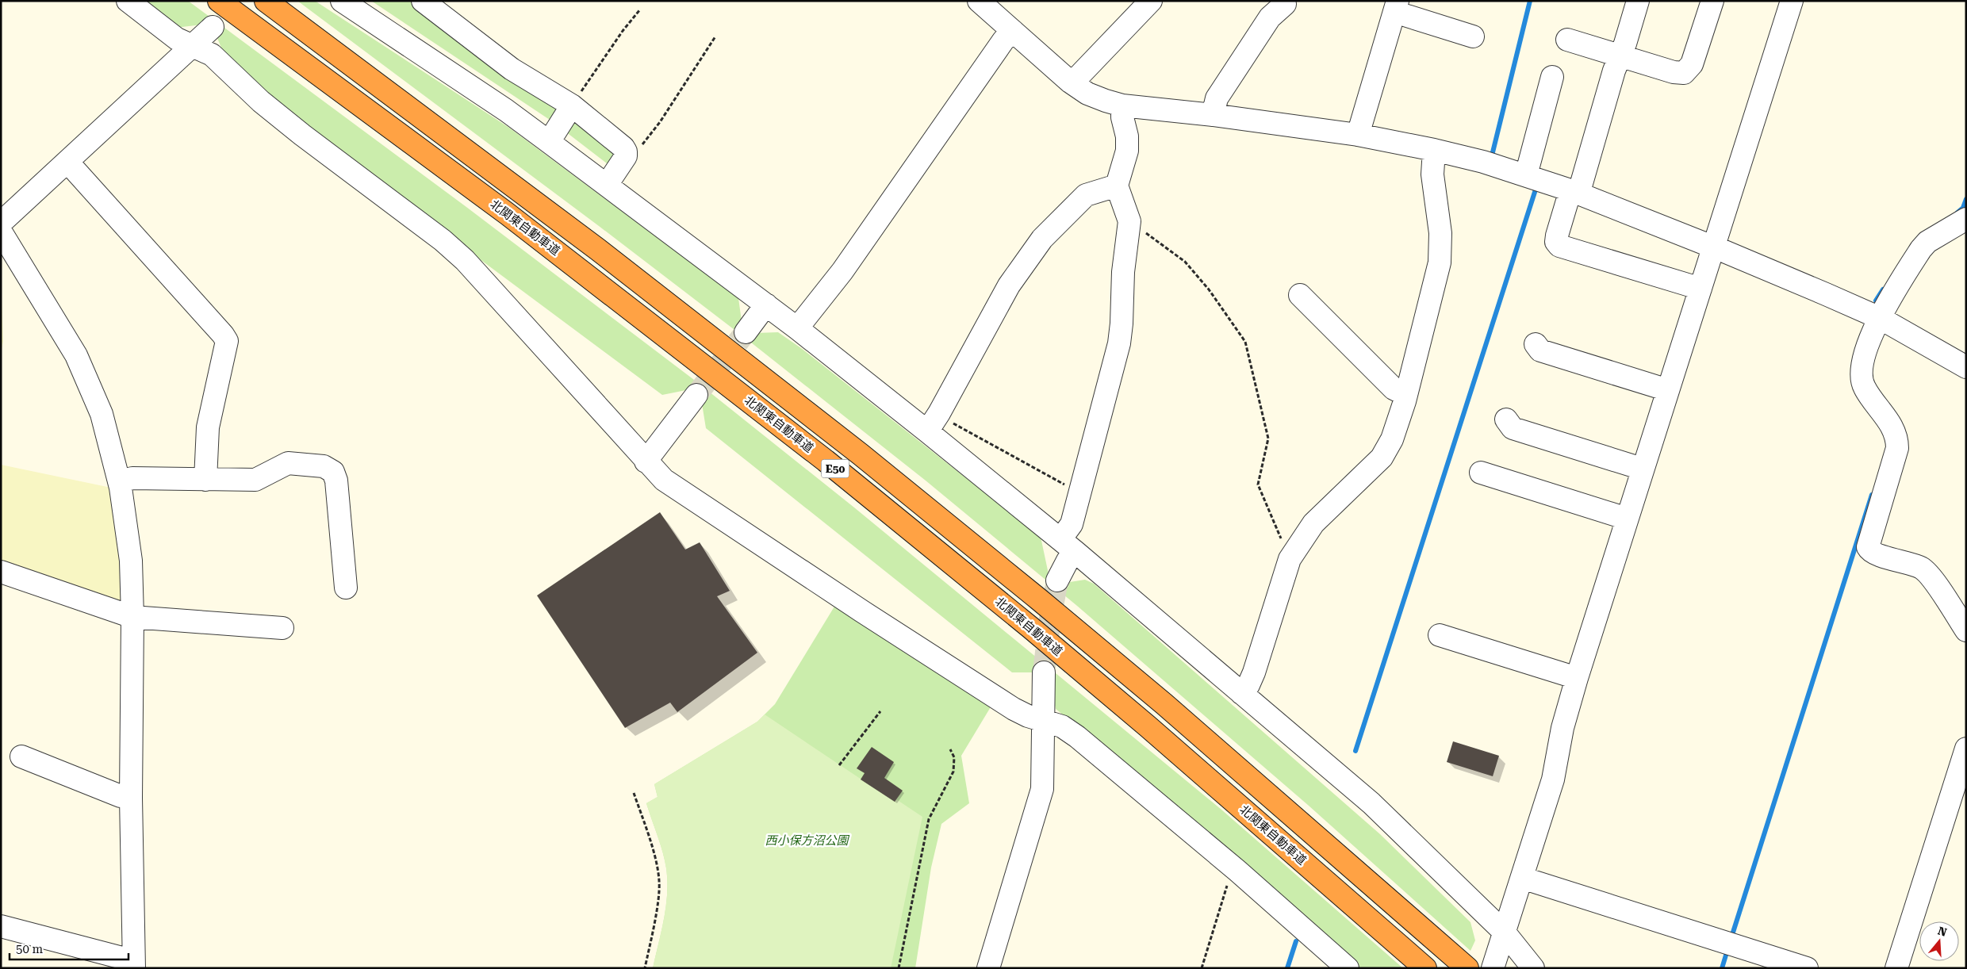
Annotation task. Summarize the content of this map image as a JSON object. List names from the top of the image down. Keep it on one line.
{"streets":{"highway":["北関東自動車道","E50"]},"parks":["西小保方沼公園"],"scale_bar":"50 m","north":"top"}
